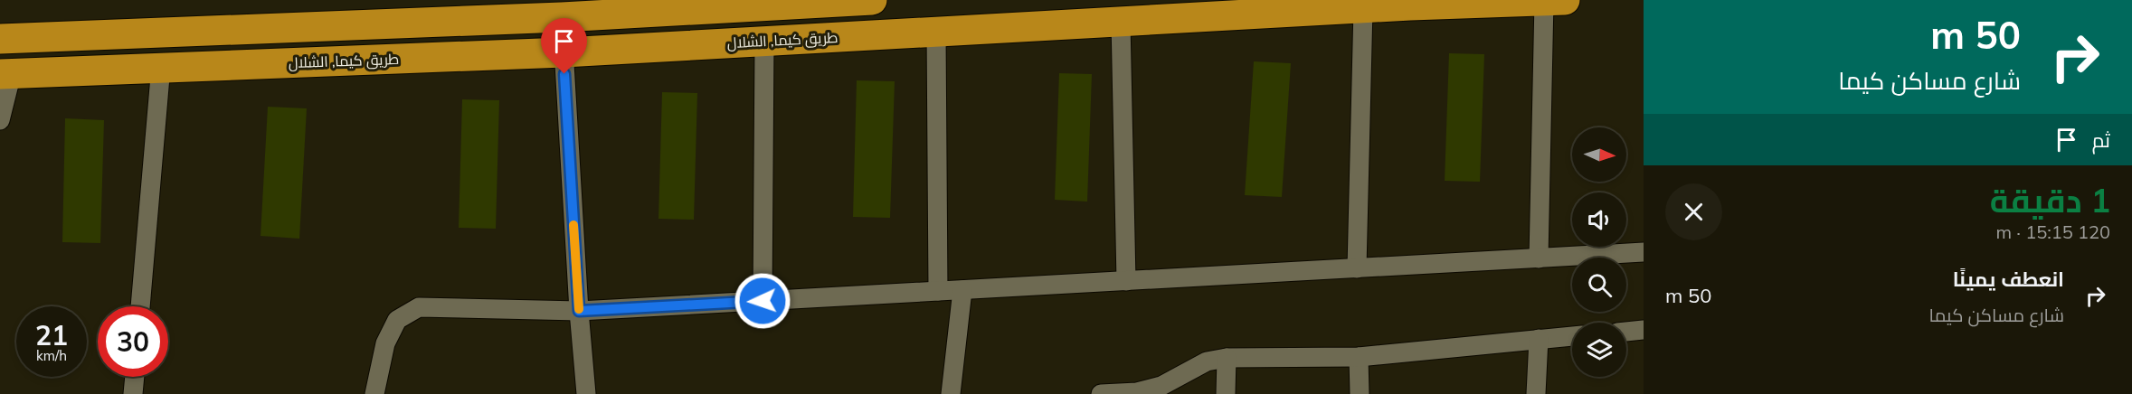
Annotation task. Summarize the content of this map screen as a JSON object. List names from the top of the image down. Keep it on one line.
{"streets":{"highway":["طريق كيما, الشلال"]},"north":"right","page":{"turn":["50 m","شارع مساكن كيما"],"then":"ثم","heading":["1 دقيقة","120 m · 15:15"],"list":[{"name":"انعطف يمينًا","note":"شارع مساكن كيما","value":"50 m"}],"speed":"21 km/h","limit":"30"}}
